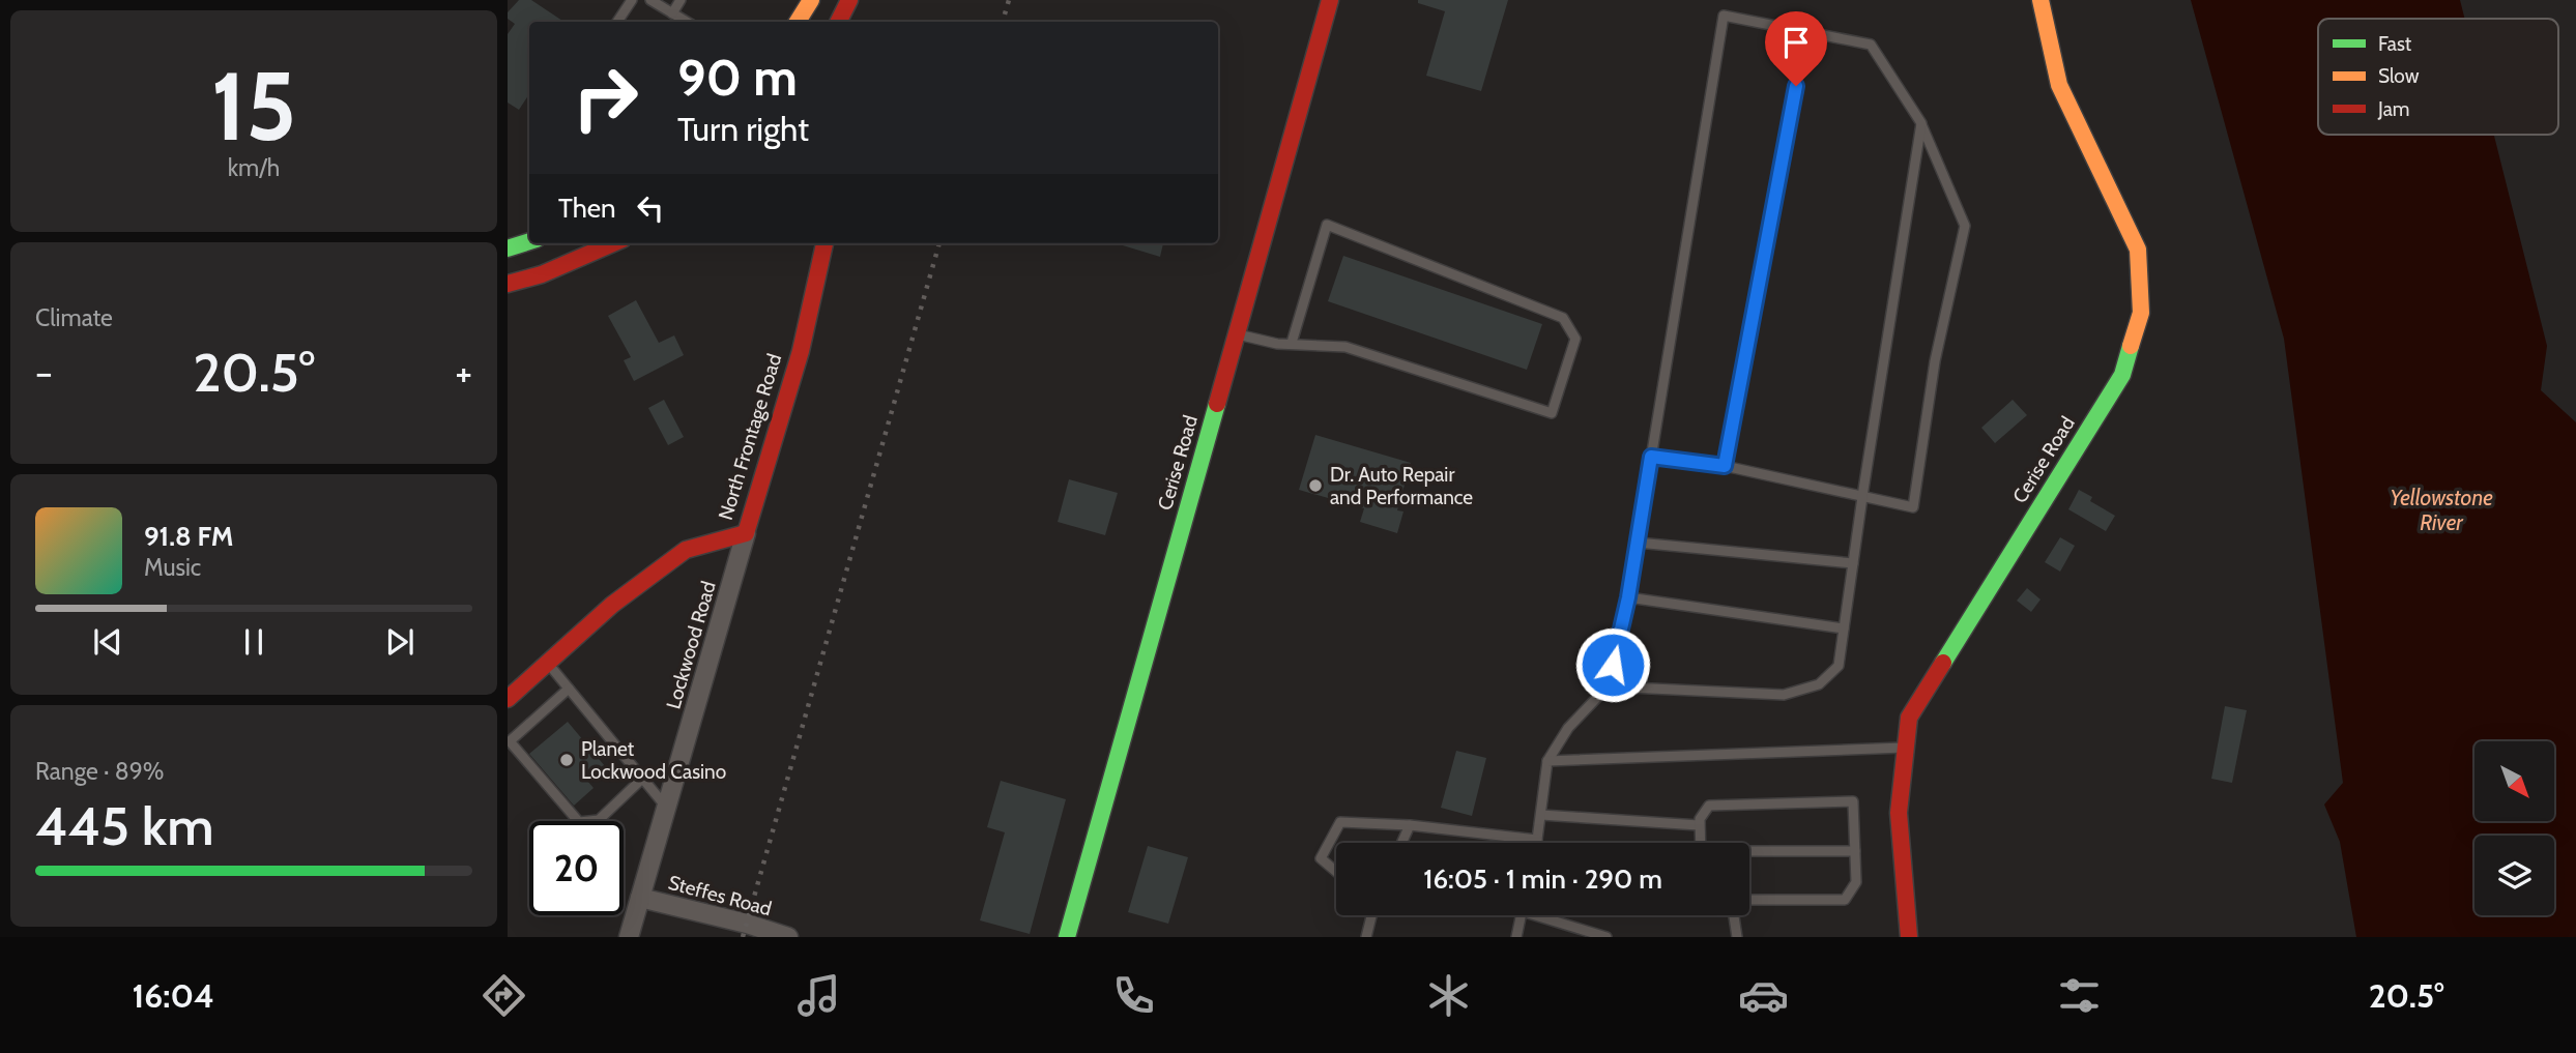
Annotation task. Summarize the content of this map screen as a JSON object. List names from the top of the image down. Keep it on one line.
{"streets":{"main road":["North Frontage Road","Cerise Road"],"street":["Lockwood Road","Steffes Road"]},"crossings":[["North Frontage Road","Lockwood Road"],["Lockwood Road","Steffes Road"]],"water":["Yellowstone River"],"places":["Dr. Auto Repair and Performance","Planet Lockwood Casino"],"legend":["Fast","Slow","Jam"],"north":"bottom right","page":{"tile":[["15","km/h"],"Climate",["Range · 89%","445 km"]],"turn":["90 m","Turn right"],"then":"Then","heat":["−","20.5°","+"],"song":["91.8 FM","Music"],"limit":"20","trip":"16:05 · 1 min · 290 m","tabs":["16:04","20.5°"]}}
